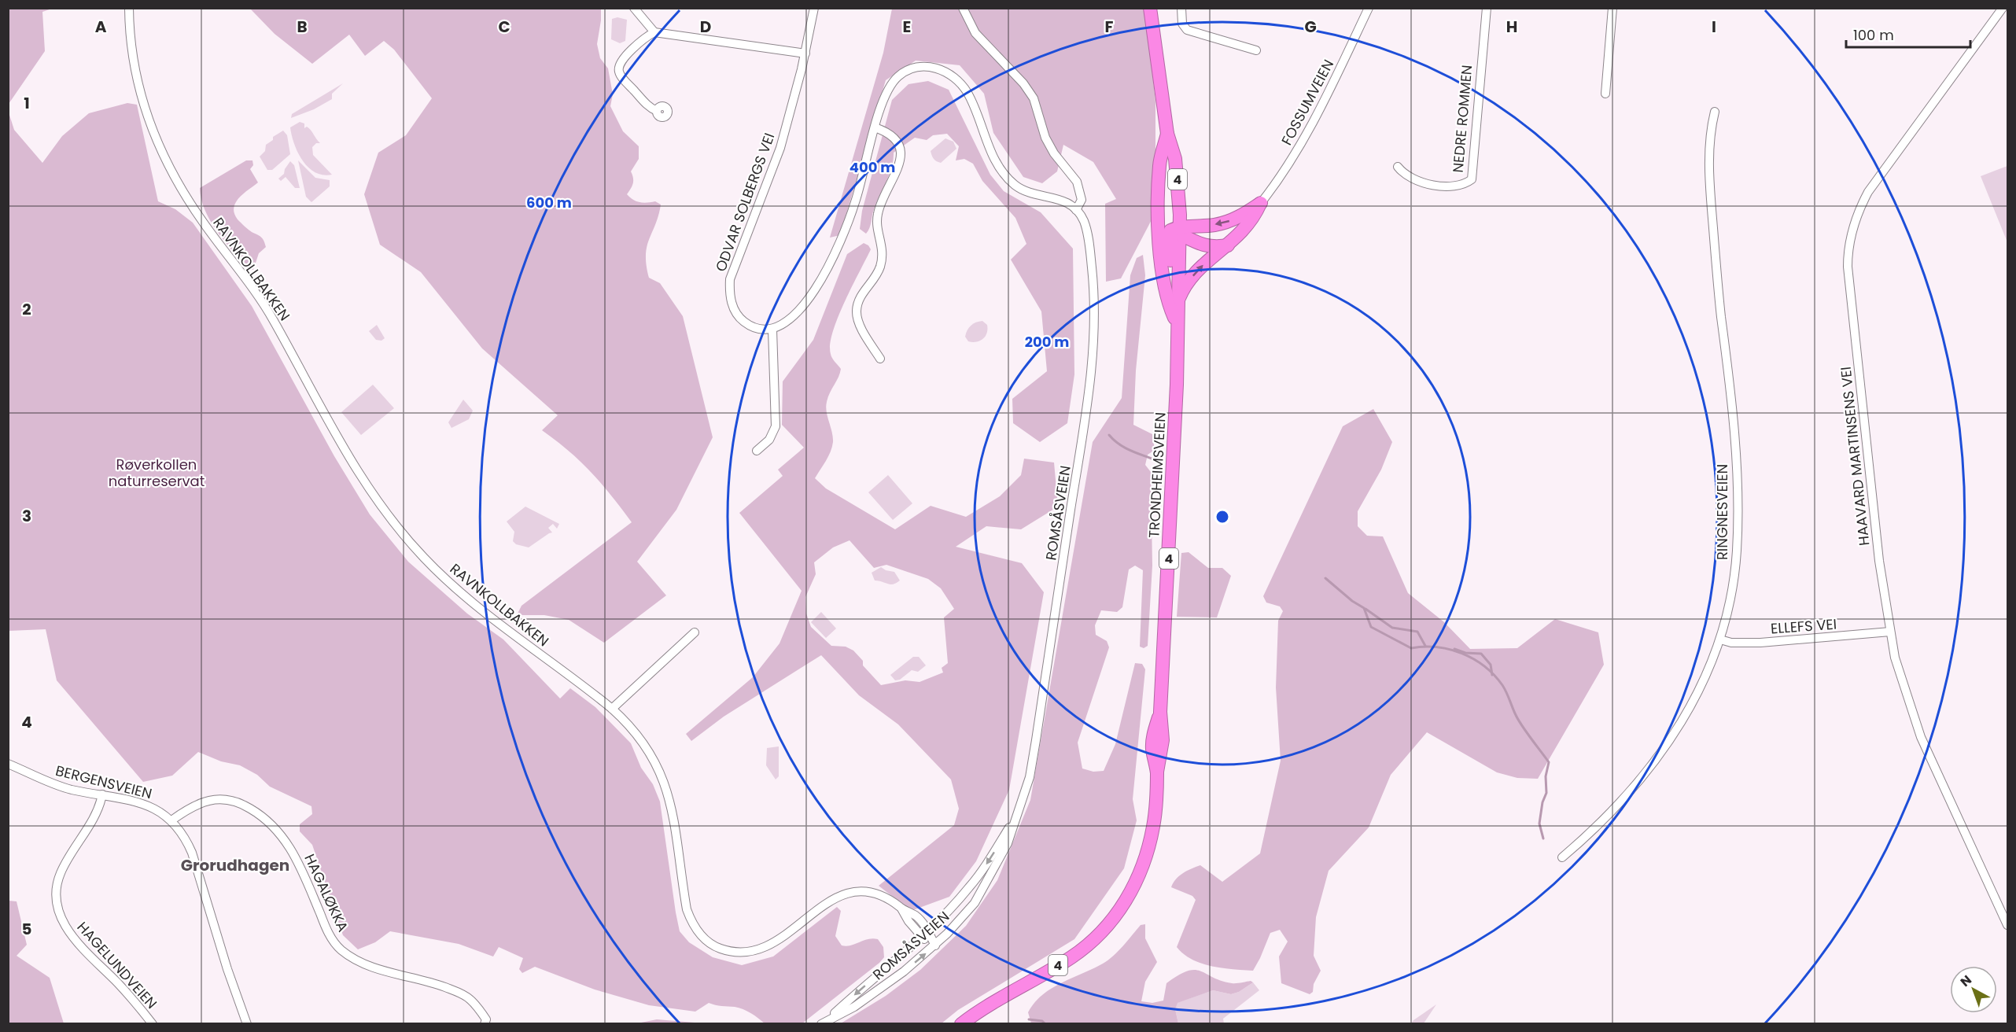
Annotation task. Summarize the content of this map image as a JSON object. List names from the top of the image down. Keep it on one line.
{"streets":{"highway":["4","TRONDHEIMSVEIEN"],"street":["FOSSUMVEIEN","NEDRE ROMMEN","ODVAR SOLBERGS VEI","RAVNKOLLBAKKEN","HAAVARD MARTINSENS VEI","RINGNESVEIEN","ROMSÅSVEIEN","ELLEFS VEI","BERGENSVEIEN","HAGALØKKA","HAGELUNDVEIEN"]},"crossings":[["RAVNKOLLBAKKEN","ROMSÅSVEIEN"],["HAAVARD MARTINSENS VEI","ELLEFS VEI"],["RINGNESVEIEN","ELLEFS VEI"],["BERGENSVEIEN","HAGALØKKA"],["BERGENSVEIEN","HAGELUNDVEIEN"]],"districts":["Grorudhagen"],"parks":["Røverkollen naturreservat"],"scale_bar":"100 m","north":"top left","grid":{"columns":["A","B","C","D","E","F","G","H","I"],"rows":["1","2","3","4","5"]},"rings":["400 m","600 m","200 m"]}
